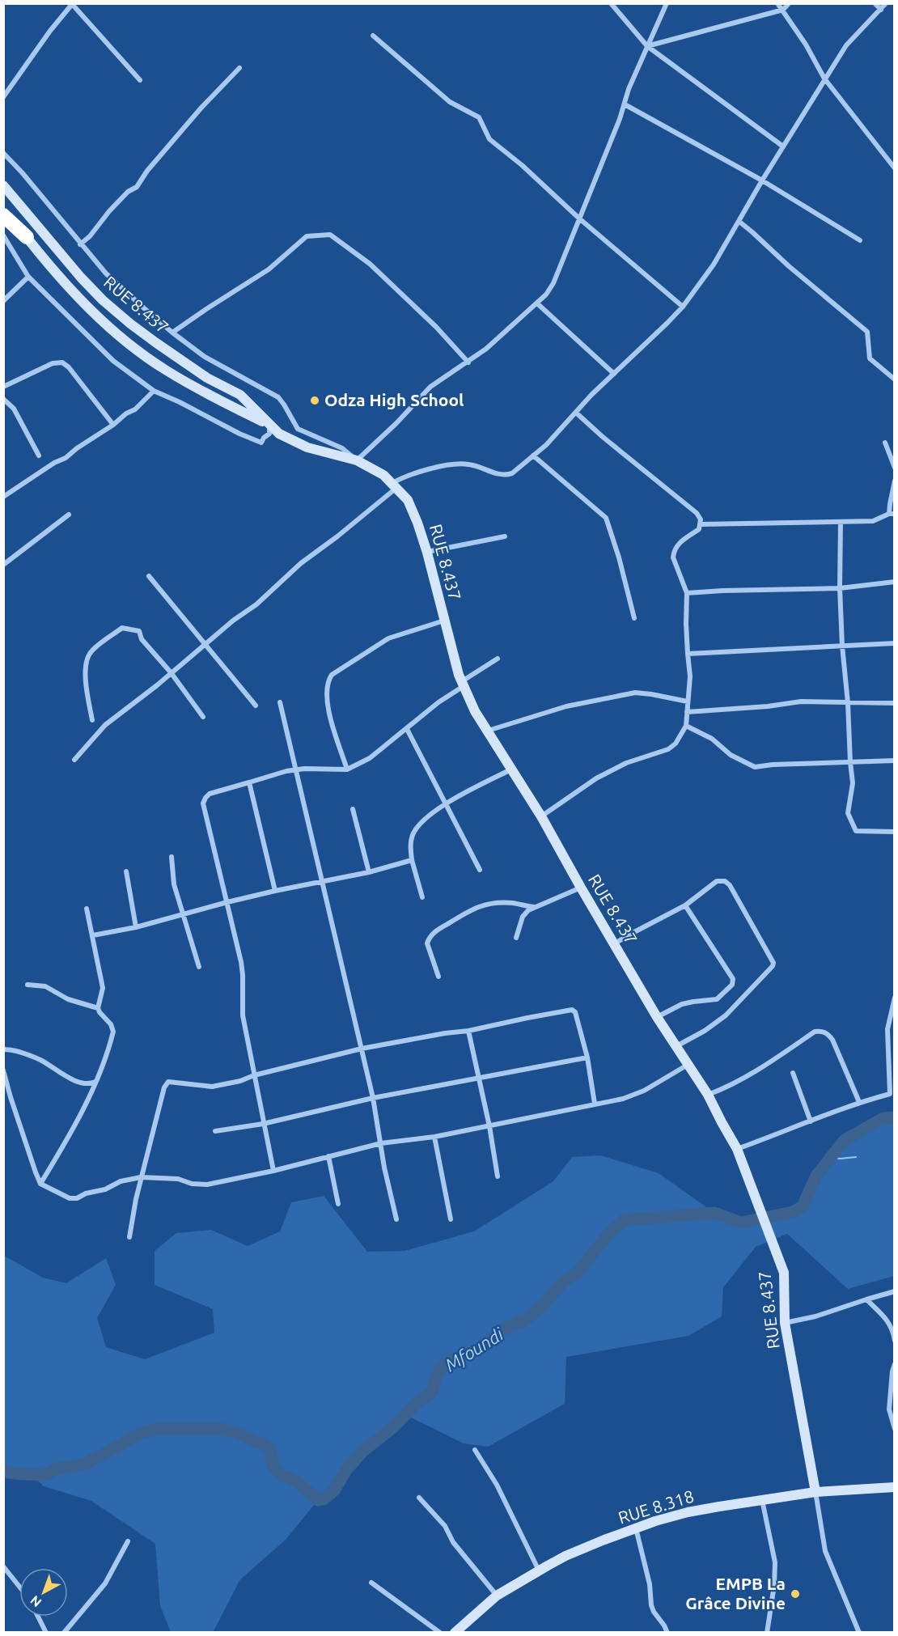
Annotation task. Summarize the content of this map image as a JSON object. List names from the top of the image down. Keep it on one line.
{"streets":{"main road":["RUE 8.437","RUE 8.318"]},"crossings":[["RUE 8.437","RUE 8.318"]],"water":["Mfoundi"],"places":["Odza High School","EMPB La Grâce Divine"],"north":"bottom left"}
